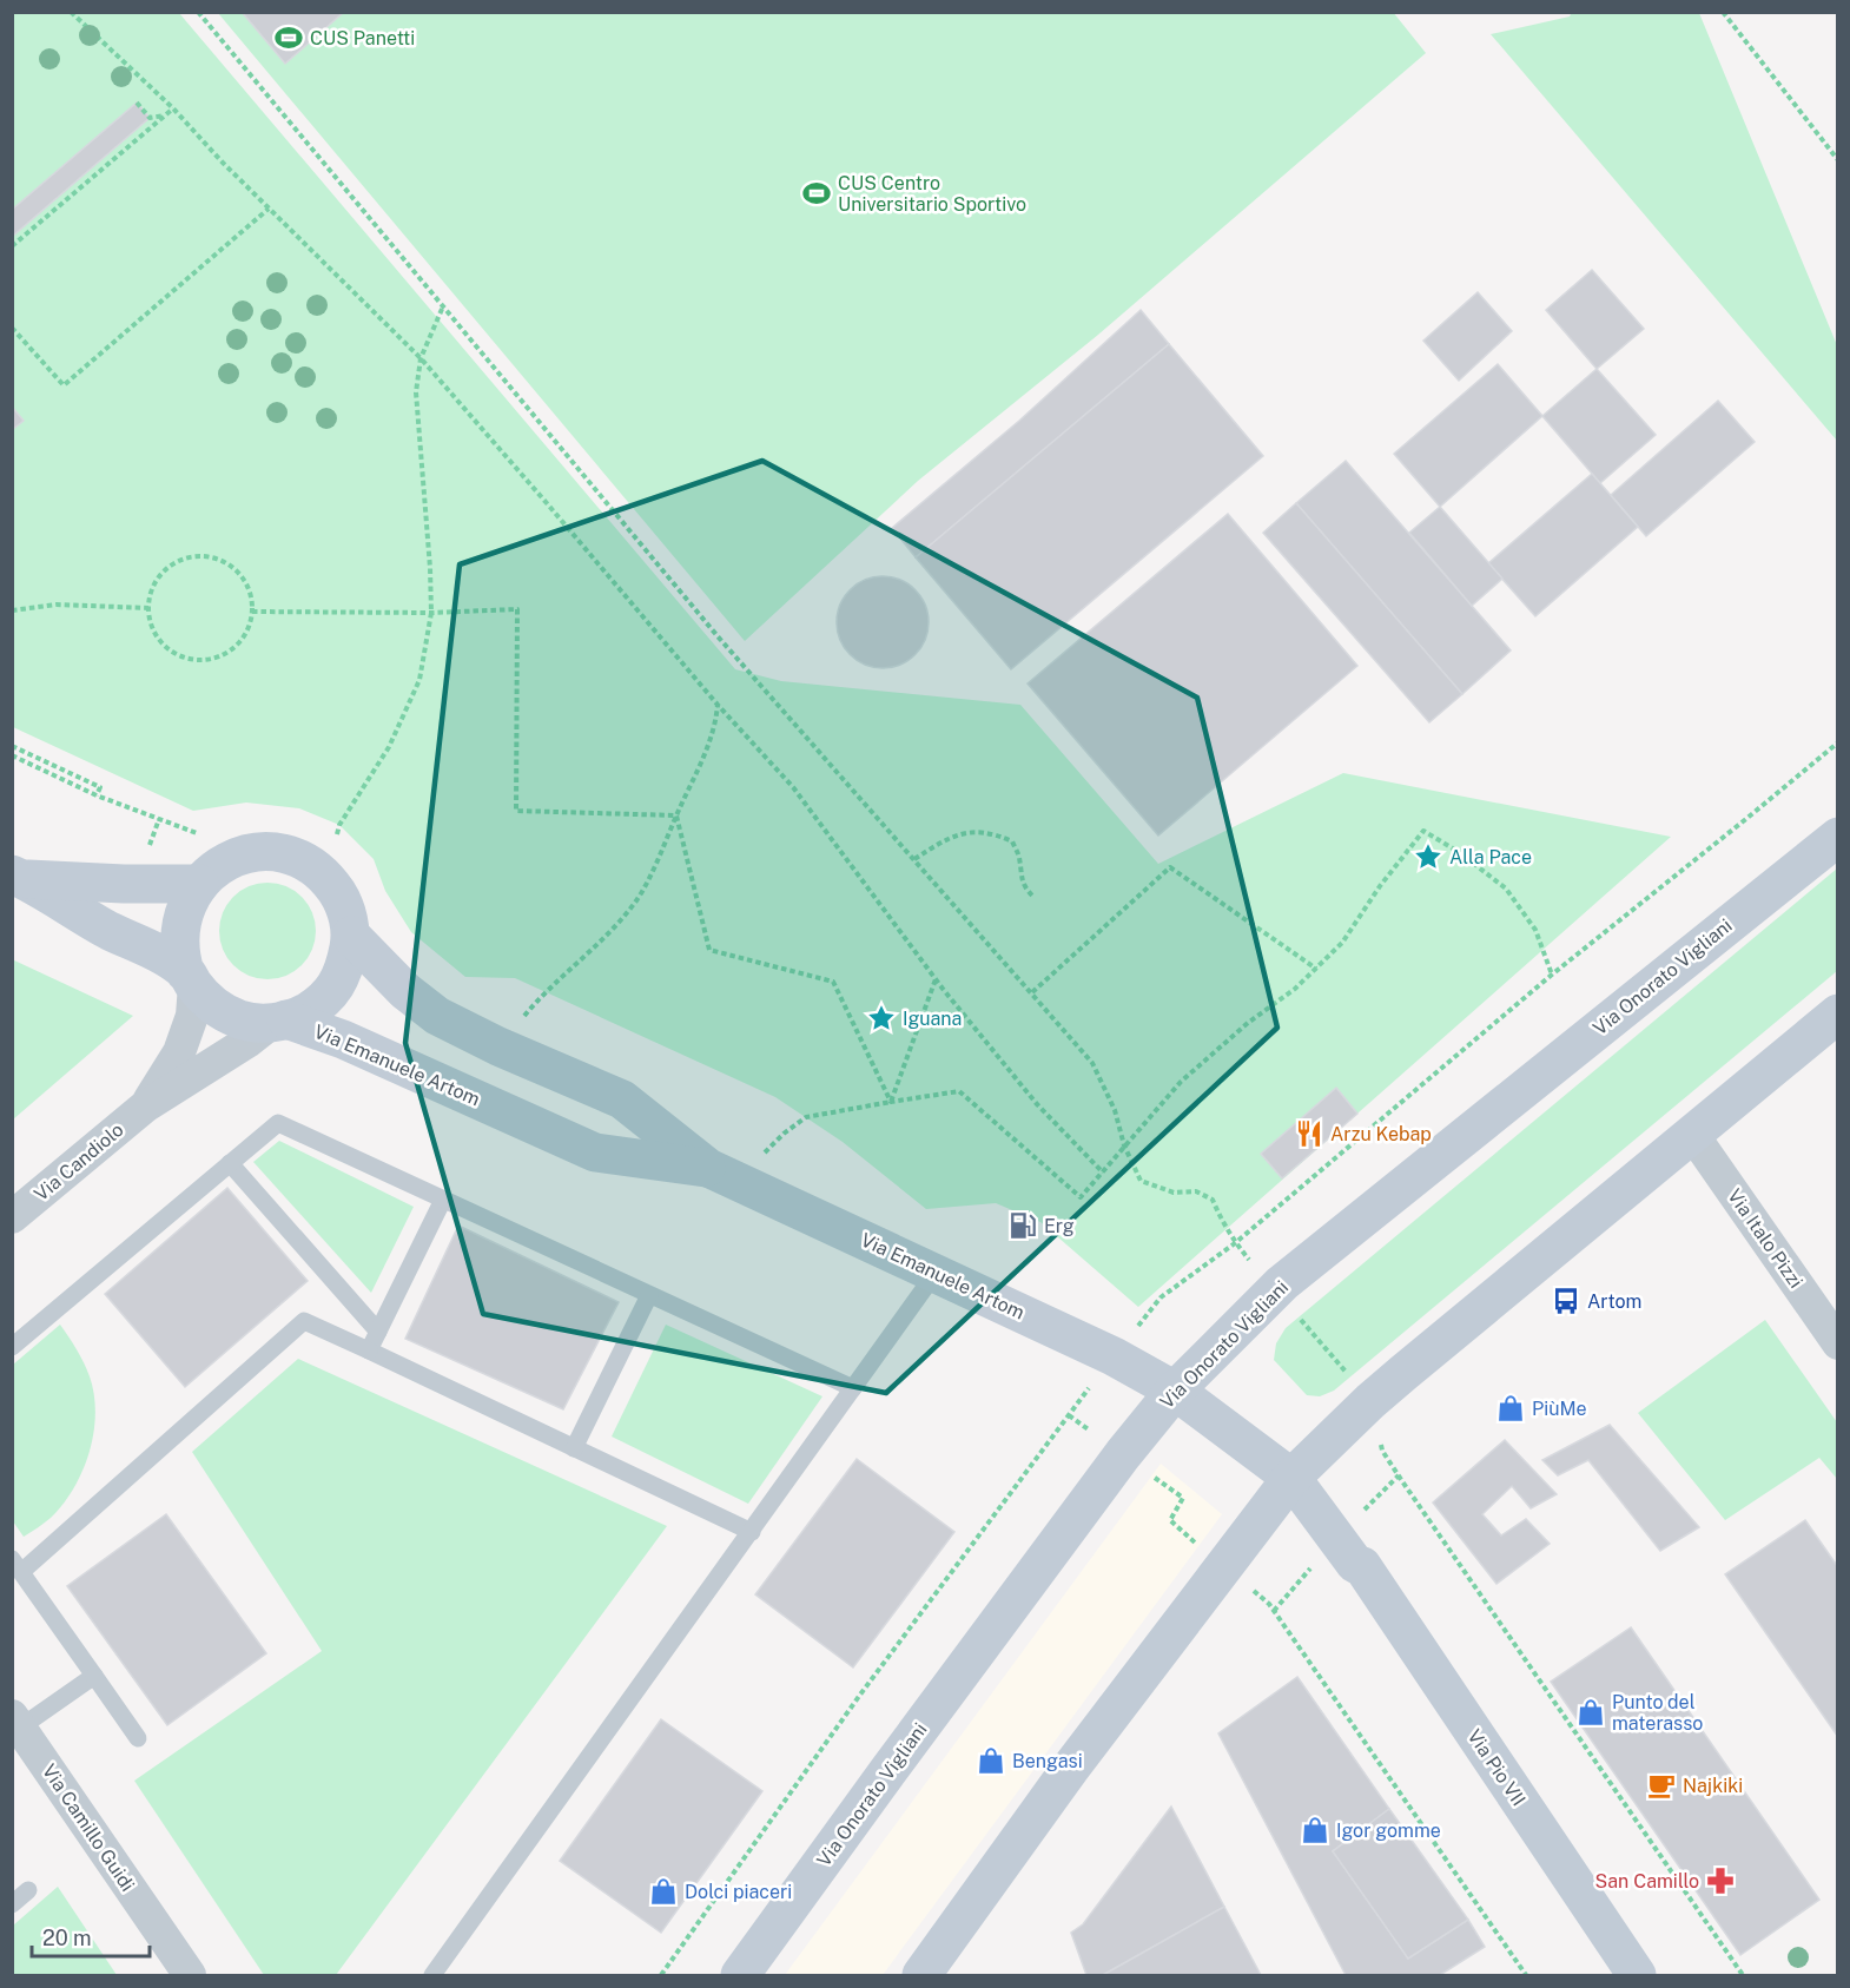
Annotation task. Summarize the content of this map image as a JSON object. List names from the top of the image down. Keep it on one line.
{"streets":{"street":["Via Onorato Vigliani","Via Emanuele Artom","Via Candiolo","Via Italo Pizzi","Via Pio VII","Via Camillo Guidi"]},"crossings":[["Via Onorato Vigliani","Via Emanuele Artom"],["Via Onorato Vigliani","Via Pio VII"],["Via Emanuele Artom","Via Candiolo"],["Via Emanuele Artom","Via Pio VII"]],"places":{"sports":["CUS Panetti","CUS Centro Universitario Sportivo"],"place":["Alla Pace","Iguana"],"restaurant":["Arzu Kebap"],"fuel station":["Erg"],"bus stop":["Artom"],"shop":["PiùMe","Punto del materasso","Bengasi","Igor gomme","Dolci piaceri"],"cafe":["Najkiki"],"pharmacy":["San Camillo"]},"scale_bar":"20 m"}
